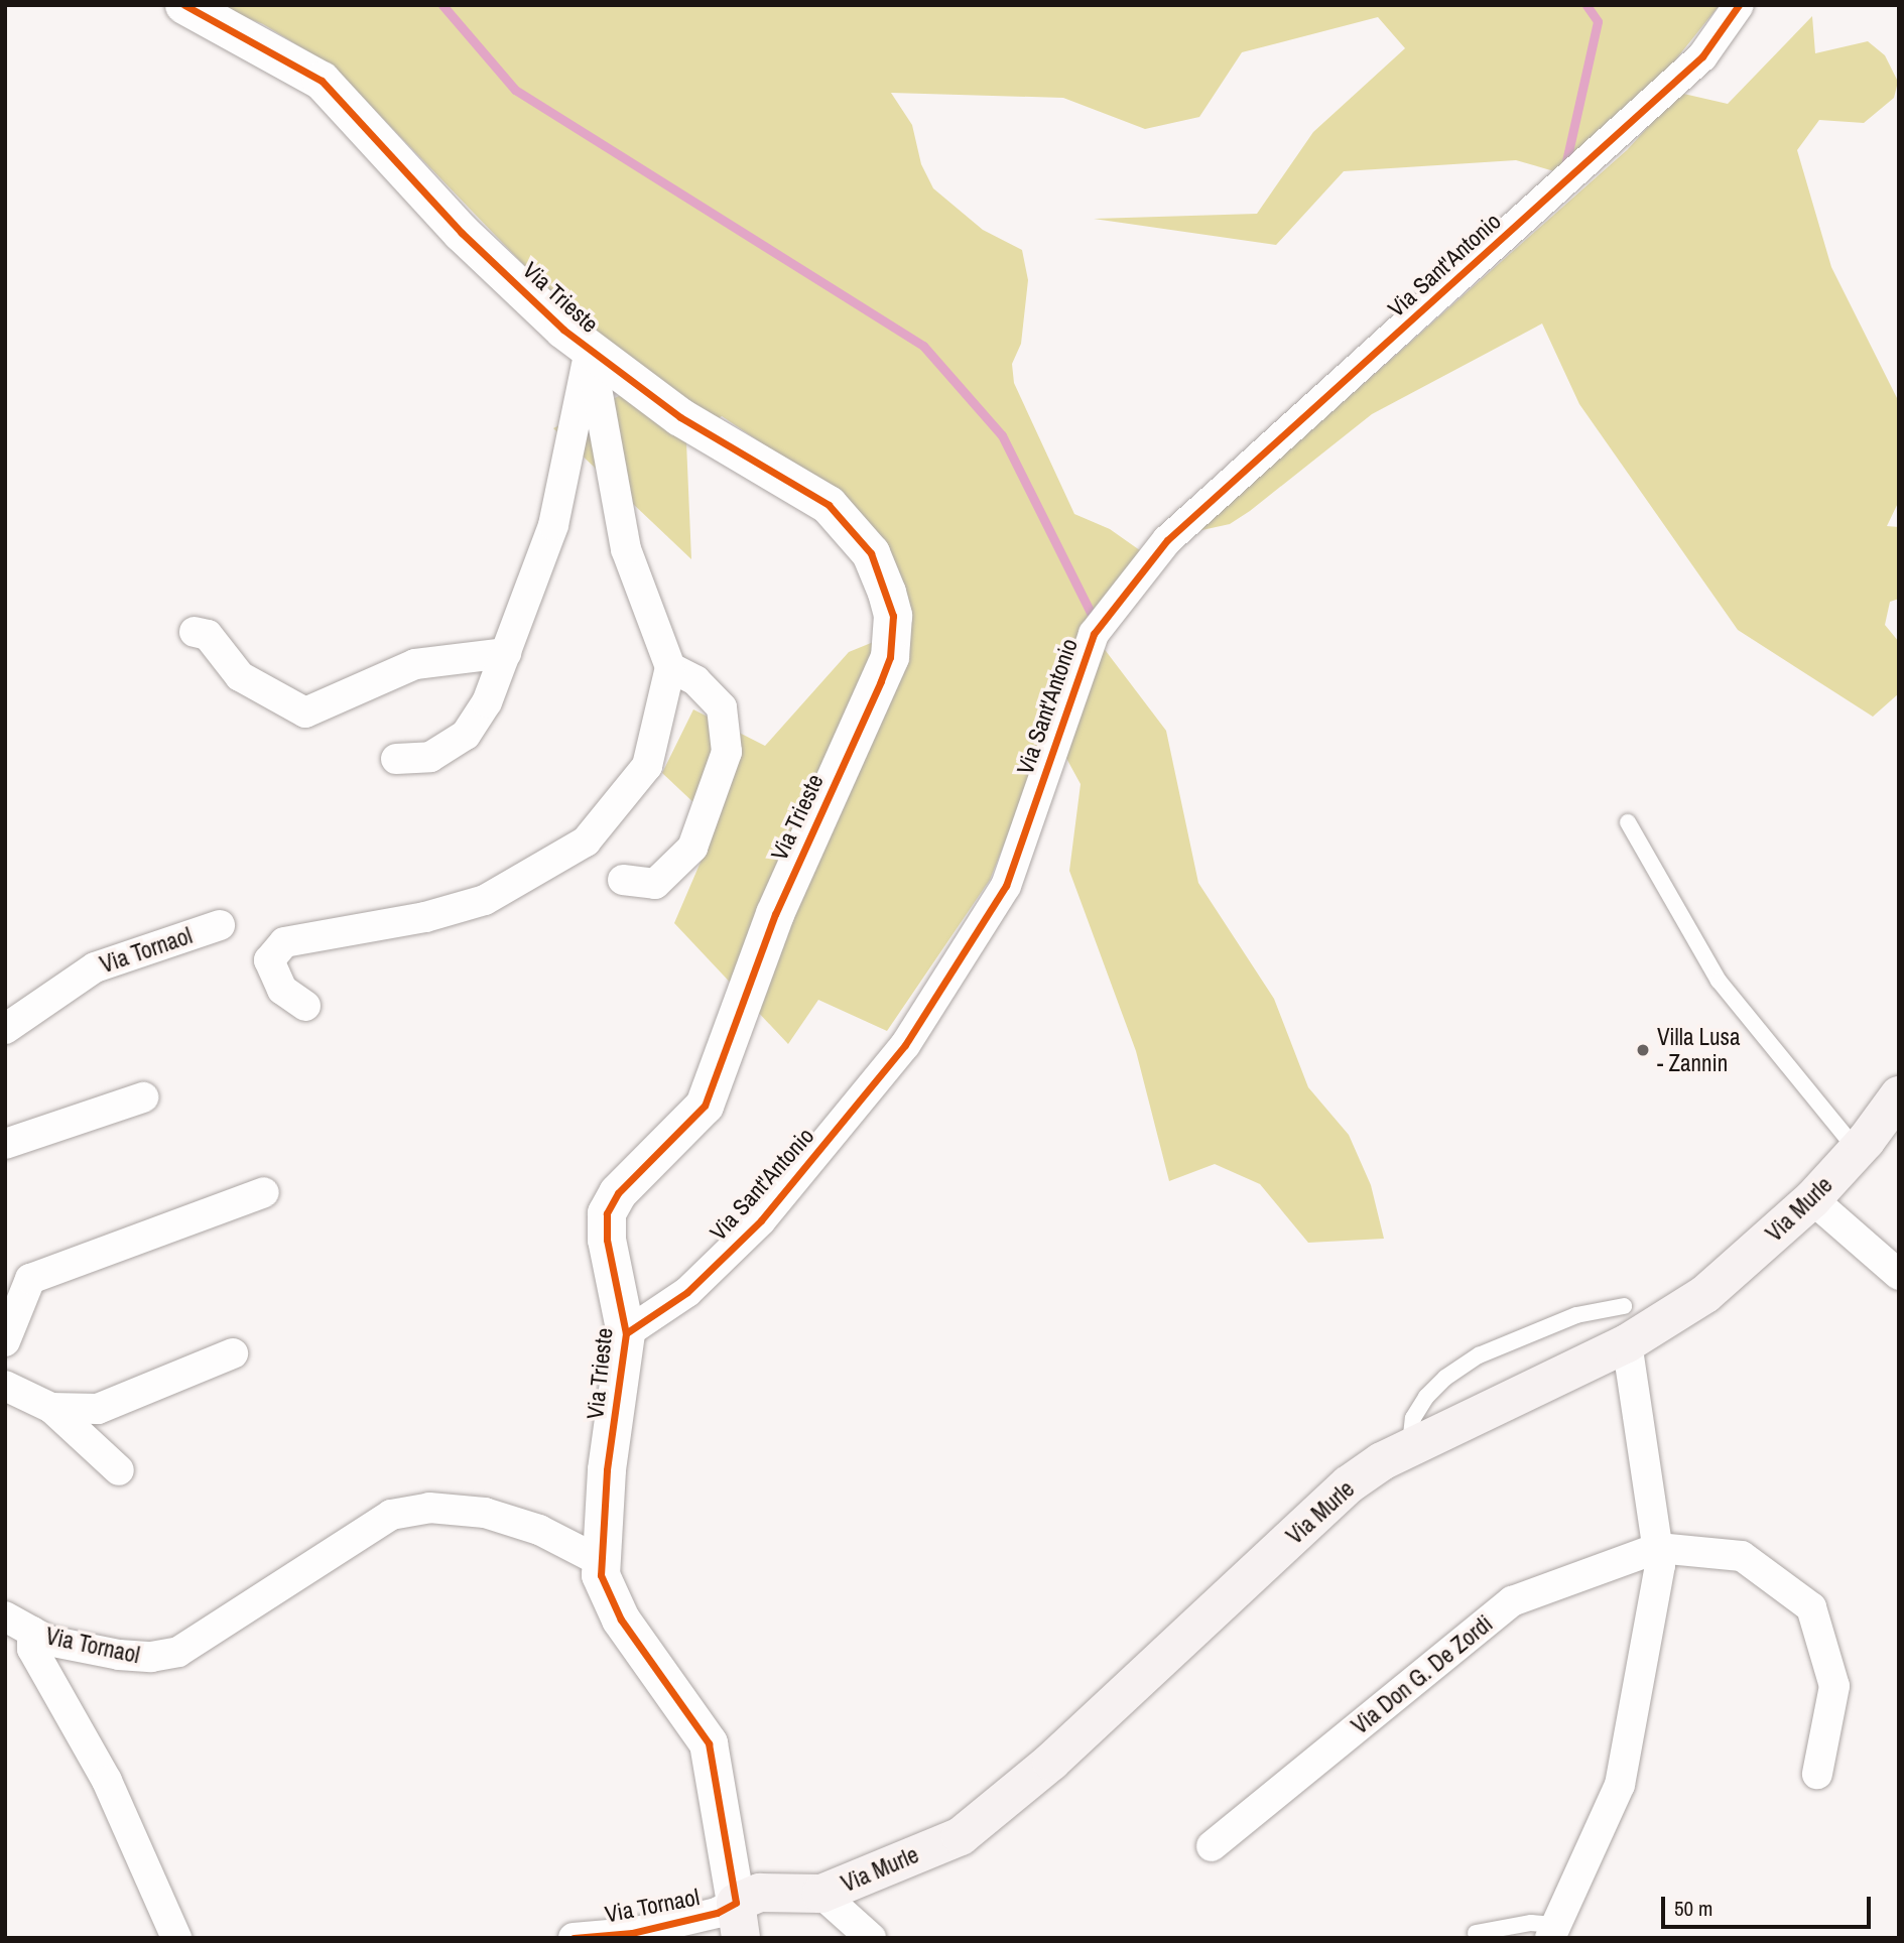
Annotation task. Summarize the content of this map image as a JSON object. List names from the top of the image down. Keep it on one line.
{"streets":{"main road":["Via Murle"],"street":["Via Sant'Antonio","Via Trieste","Via Tornaol","Via Don G. De Zordi"]},"crossings":[["Via Sant'Antonio","Via Trieste"],["Via Trieste","Via Tornaol"],["Via Trieste","Via Murle"],["Via Tornaol","Via Murle"]],"places":["Villa Lusa - Zannin"],"scale_bar":"50 m"}
